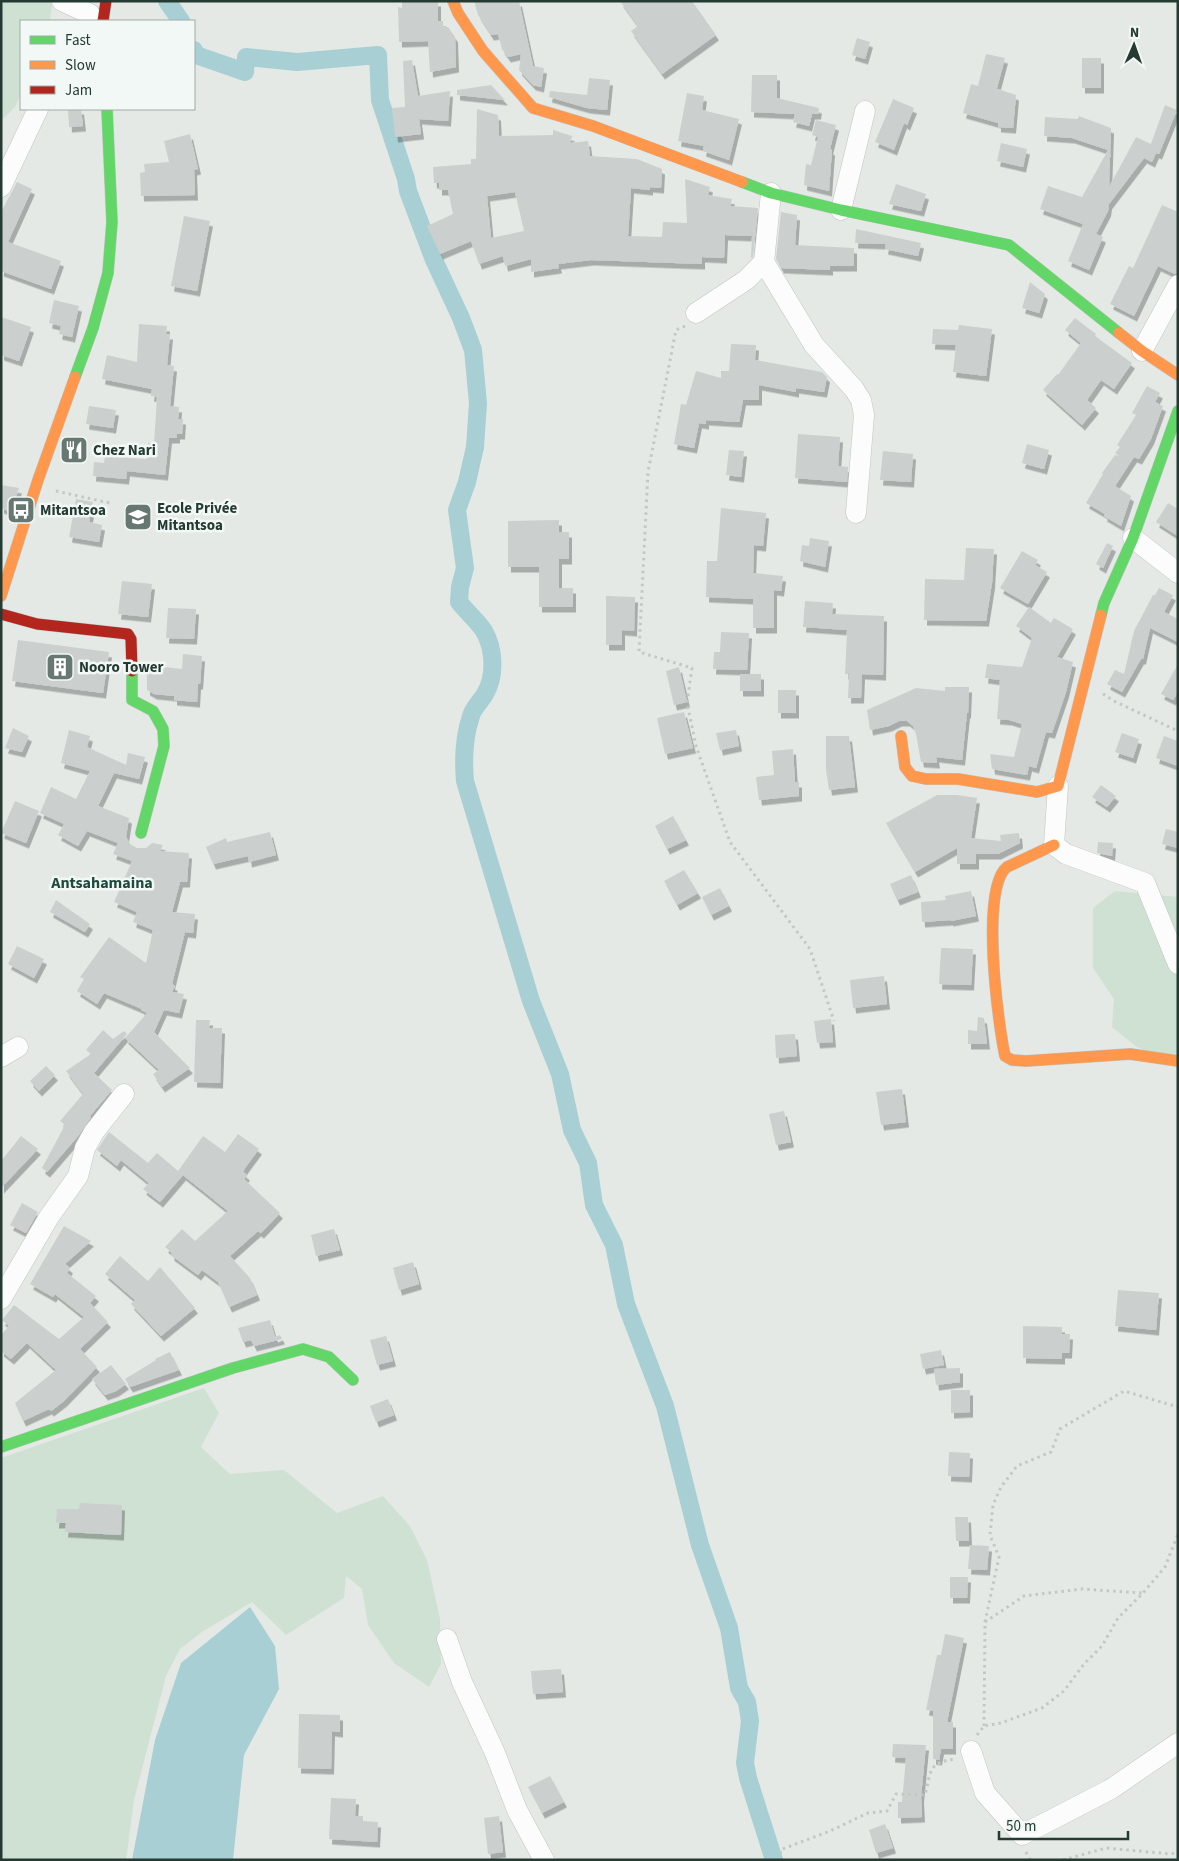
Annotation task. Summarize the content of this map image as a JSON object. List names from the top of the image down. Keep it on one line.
{"districts":["Antsahamaina"],"places":{"restaurant":["Chez Nari"],"bus stop":["Mitantsoa"],"school or university":["Ecole Privée Mitantsoa"],"building":["Nooro Tower"]},"legend":["Fast","Slow","Jam"],"scale_bar":"50 m","north":"top"}
